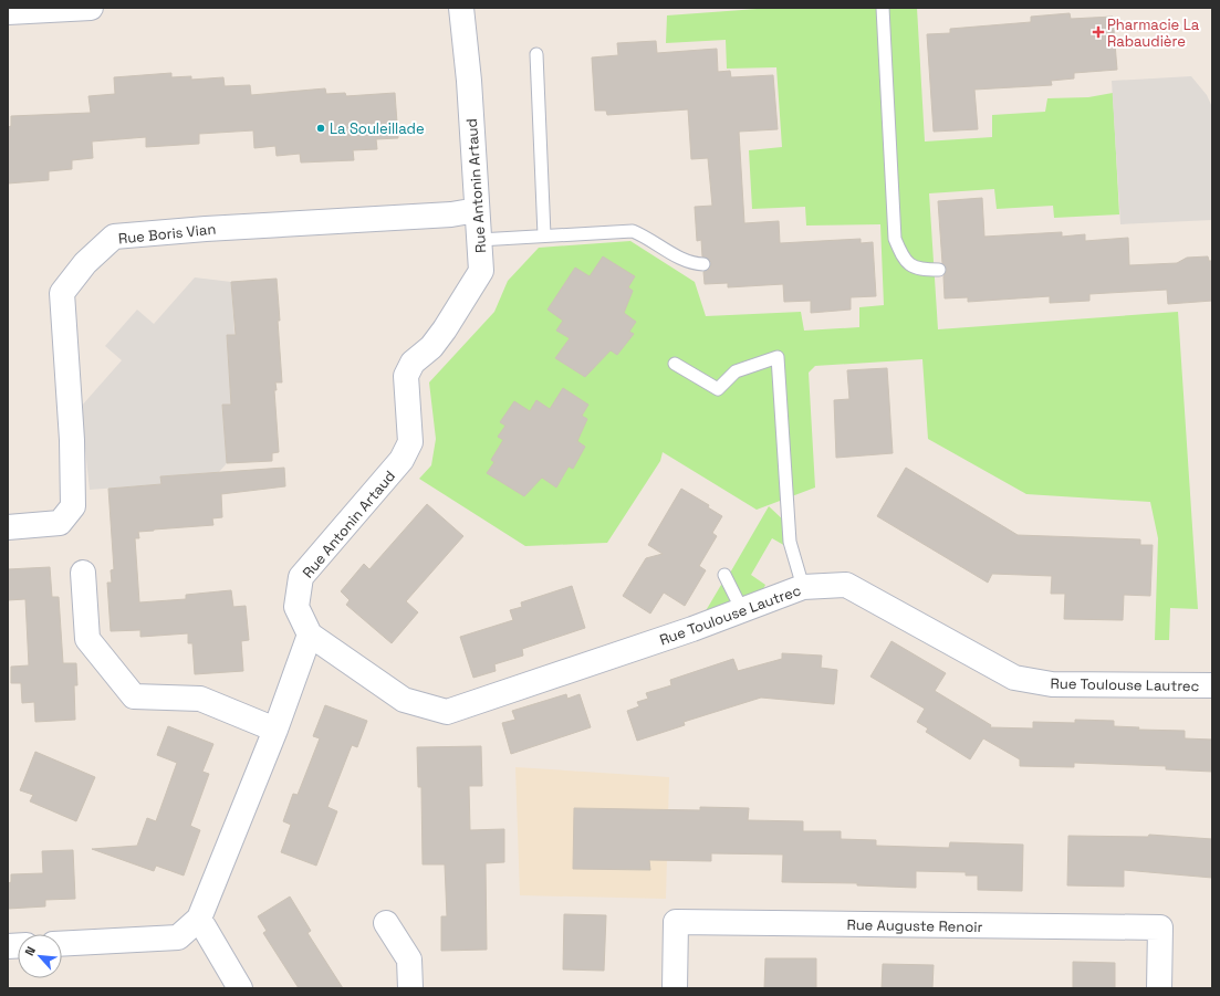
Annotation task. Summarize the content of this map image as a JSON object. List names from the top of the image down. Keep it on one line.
{"streets":{"street":["Rue Antonin Artaud","Rue Boris Vian","Rue Toulouse Lautrec","Rue Auguste Renoir"]},"crossings":[["Rue Antonin Artaud","Rue Boris Vian"],["Rue Antonin Artaud","Rue Toulouse Lautrec"]],"places":{"health":["Pharmacie La Rabaudière"],"other":["La Souleillade"]},"north":"top left"}
